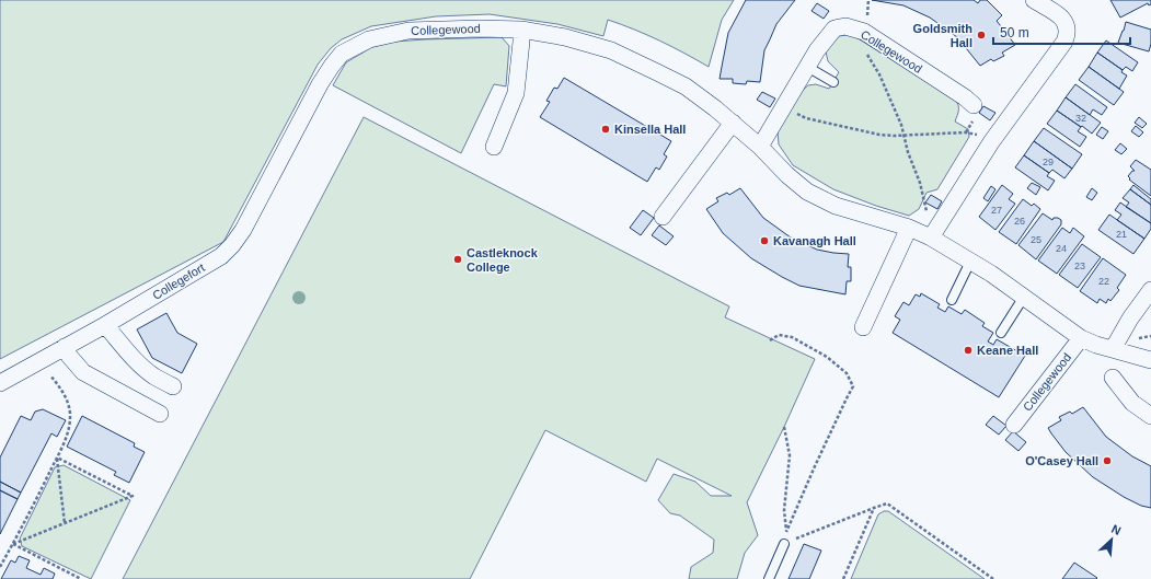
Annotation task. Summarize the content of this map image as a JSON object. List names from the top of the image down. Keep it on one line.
{"streets":{"street":["Collegewood","Collegefort"]},"crossings":[["Collegewood","Collegefort"]],"places":["Goldsmith Hall","Kinsella Hall","Kavanagh Hall","Castleknock College","Keane Hall","O'Casey Hall"],"house_numbers":["32","29","27","26","21","25","24","23","22"],"scale_bar":"50 m","north":"top right"}
